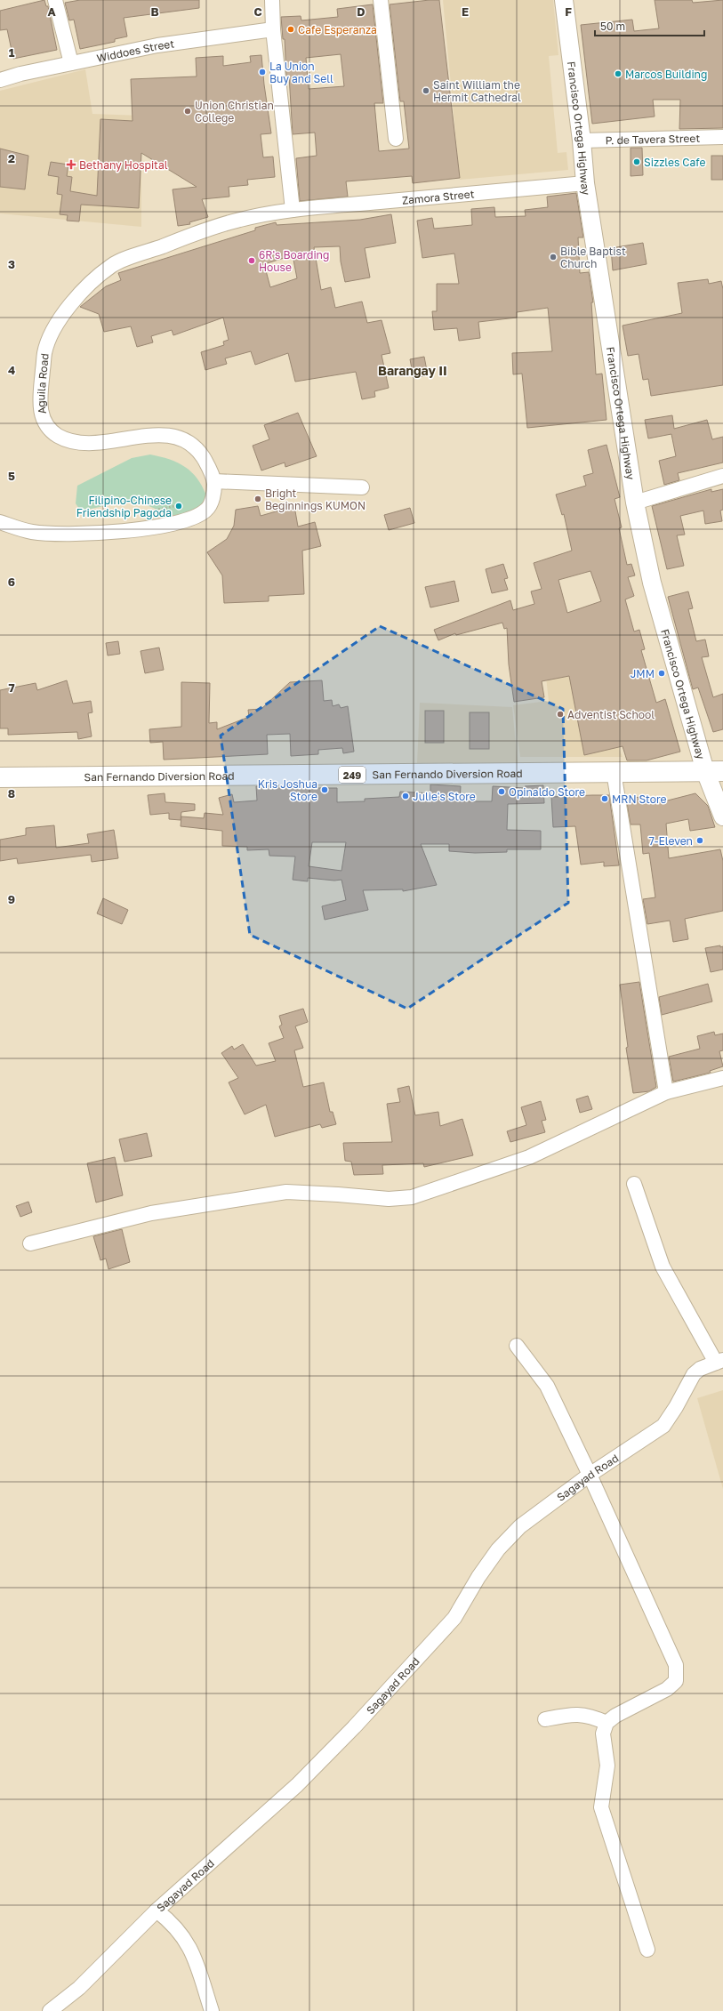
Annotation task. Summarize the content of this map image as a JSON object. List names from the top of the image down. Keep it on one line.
{"streets":{"highway":["San Fernando Diversion Road","249"],"main road":["Francisco Ortega Highway"],"street":["Widdoes Street","P. de Tavera Street","Zamora Street","Aguila Road","Sagayad Road"]},"crossings":[["Francisco Ortega Highway","P. de Tavera Street"],["Francisco Ortega Highway","Zamora Street"],["Francisco Ortega Highway","San Fernando Diversion Road"],["Zamora Street","Aguila Road"]],"districts":["Barangay II"],"places":{"other":["Cafe Esperanza","La Union Buy and Sell","Marcos Building","Saint William the Hermit Cathedral","Union Christian College","Sizzles Cafe","Bible Baptist Church","6R's Boarding House","Bright Beginnings KUMON","Filipino-Chinese Friendship Pagoda","JMM","Adventist School","Kris Joshua Store","Opinaldo Store","Julie's Store","MRN Store","7-Eleven"],"health":["Bethany Hospital"]},"scale_bar":"50 m","grid":{"columns":["A","B","C","D","E","F"],"rows":["1","2","3","4","5","6","7","8","9"]}}
